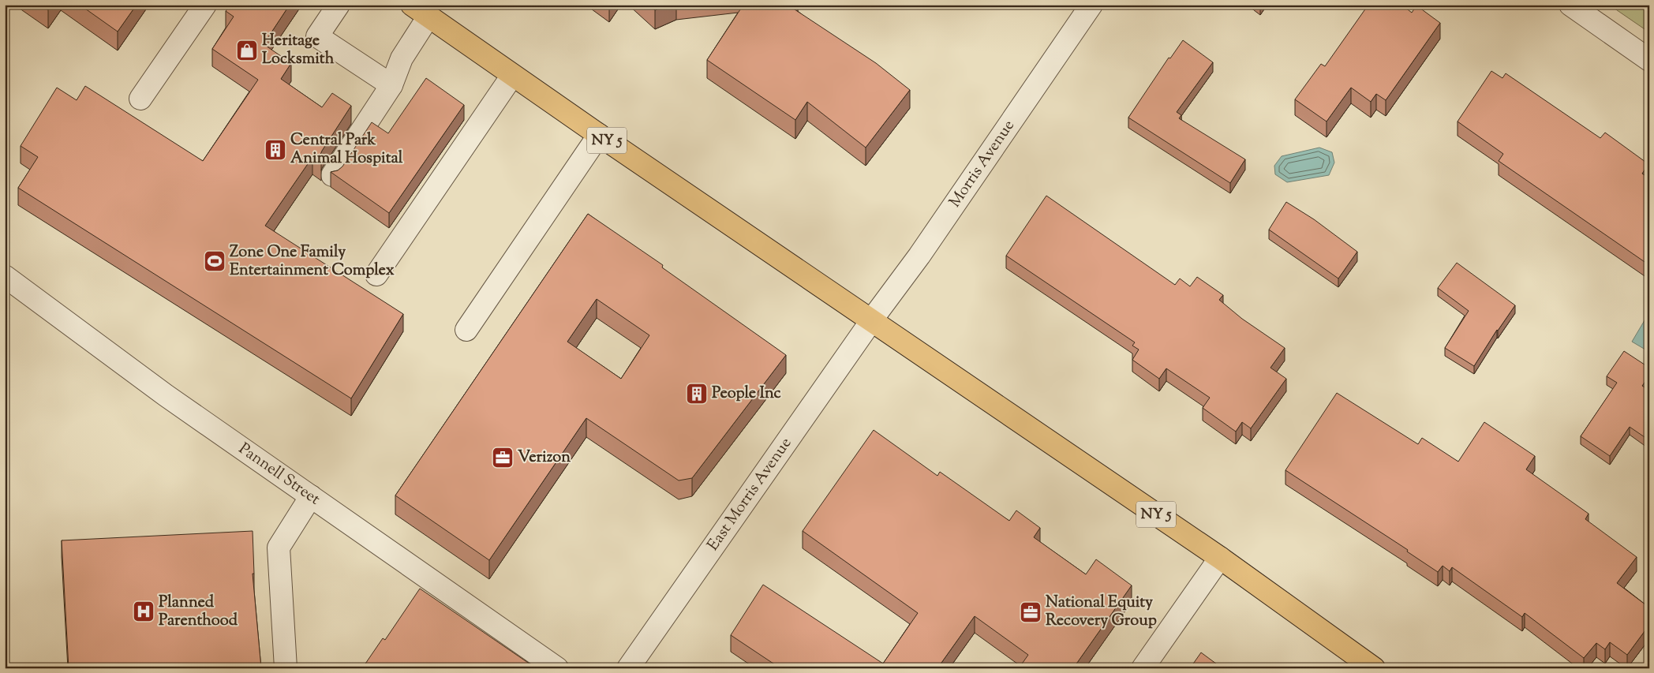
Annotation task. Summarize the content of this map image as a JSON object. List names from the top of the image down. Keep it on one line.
{"streets":{"main road":["NY 5"],"street":["Morris Avenue","Pannell Street","East Morris Avenue"]},"crossings":[["NY 5","Morris Avenue"],["NY 5","East Morris Avenue"],["Morris Avenue","East Morris Avenue"]],"places":{"shop":["Heritage Locksmith"],"building":["Central Park Animal Hospital","People Inc"],"sports":["Zone One Family Entertainment Complex"],"office":["Verizon","National Equity Recovery Group"],"hospital":["Planned Parenthood"]}}
